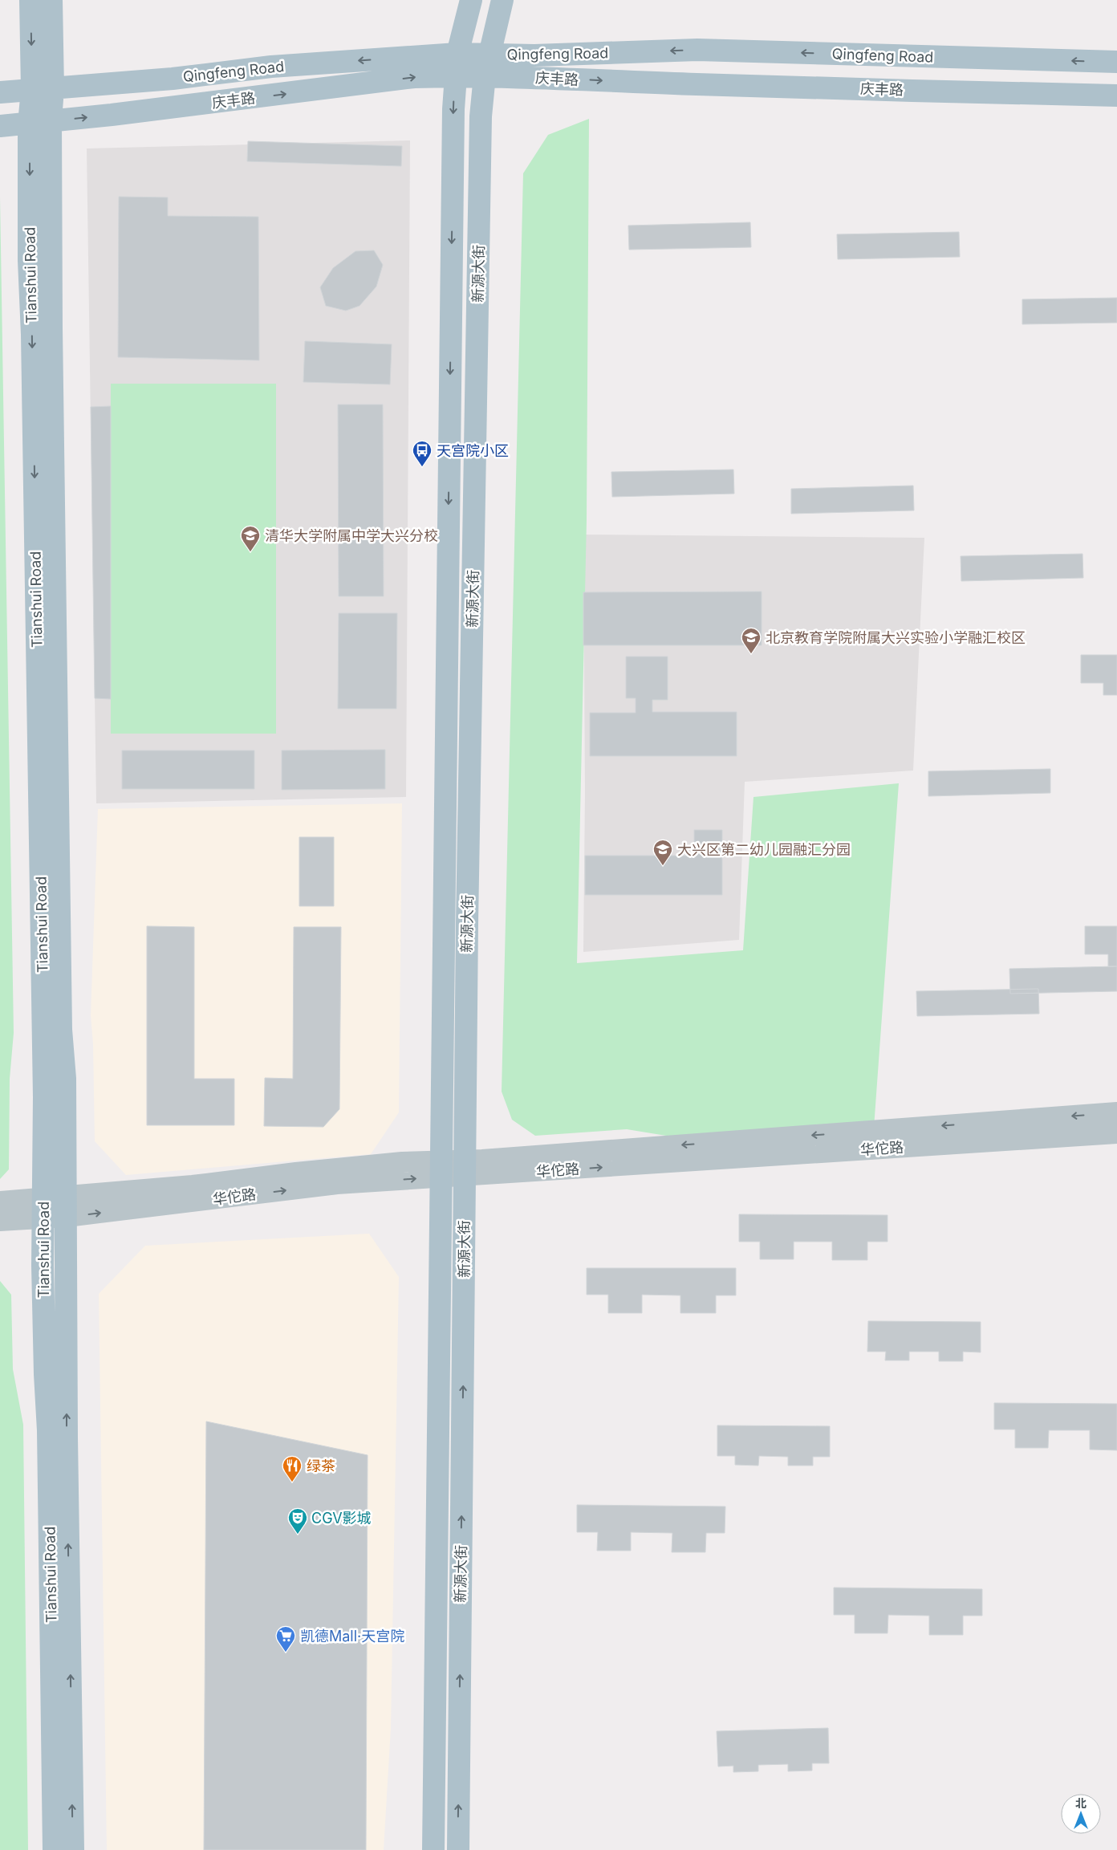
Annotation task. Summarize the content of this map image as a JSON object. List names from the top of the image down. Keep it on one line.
{"streets":{"main road":["Qingfeng Road","庆丰路","新源大街","Tianshui Road"],"street":["华佗路"]},"crossings":[["Qingfeng Road","新源大街"],["Qingfeng Road","Tianshui Road"],["庆丰路","新源大街"],["庆丰路","Tianshui Road"],["新源大街","华佗路"],["Tianshui Road","华佗路"]],"one_way":["Qingfeng Road","庆丰路"],"places":{"bus stop":["天宫院小区"],"school or university":["清华大学附属中学大兴分校","北京教育学院附属大兴实验小学融汇校区","大兴区第二幼儿园融汇分园"],"restaurant":["绿茶"],"theatre":["CGV影城"],"supermarket":["凯德Mall·天宫院"]},"north":"top"}
